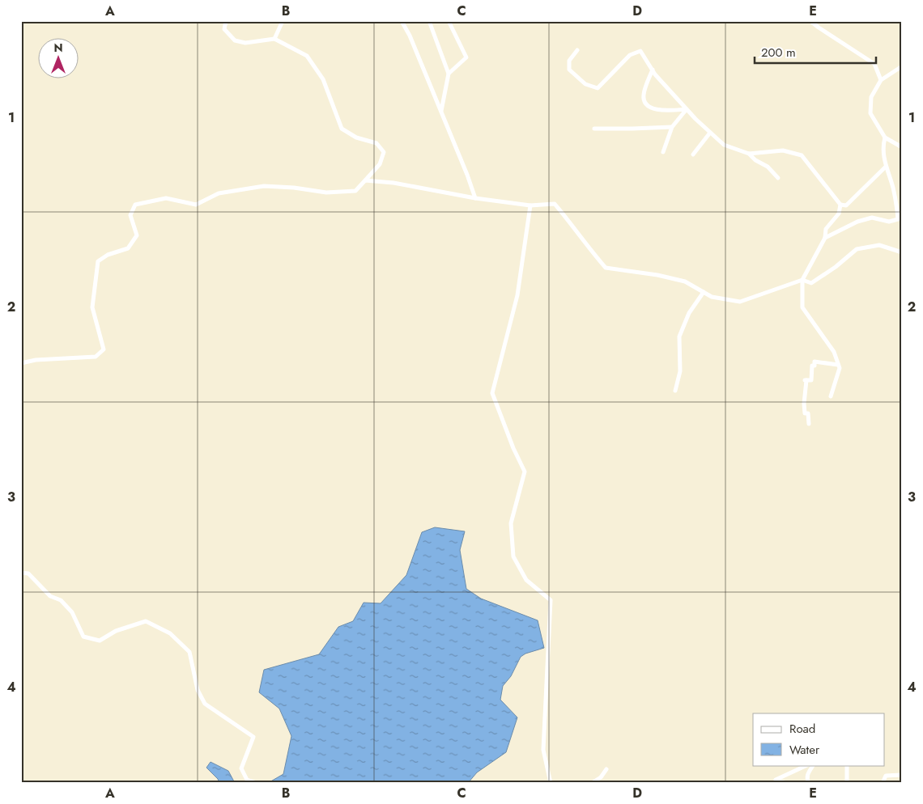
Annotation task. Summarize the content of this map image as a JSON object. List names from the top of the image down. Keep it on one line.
{"legend":["Road","Water"],"scale_bar":"200 m","north":"top","grid":{"columns":["A","B","C","D","E"],"rows":["1","2","3","4"]}}
